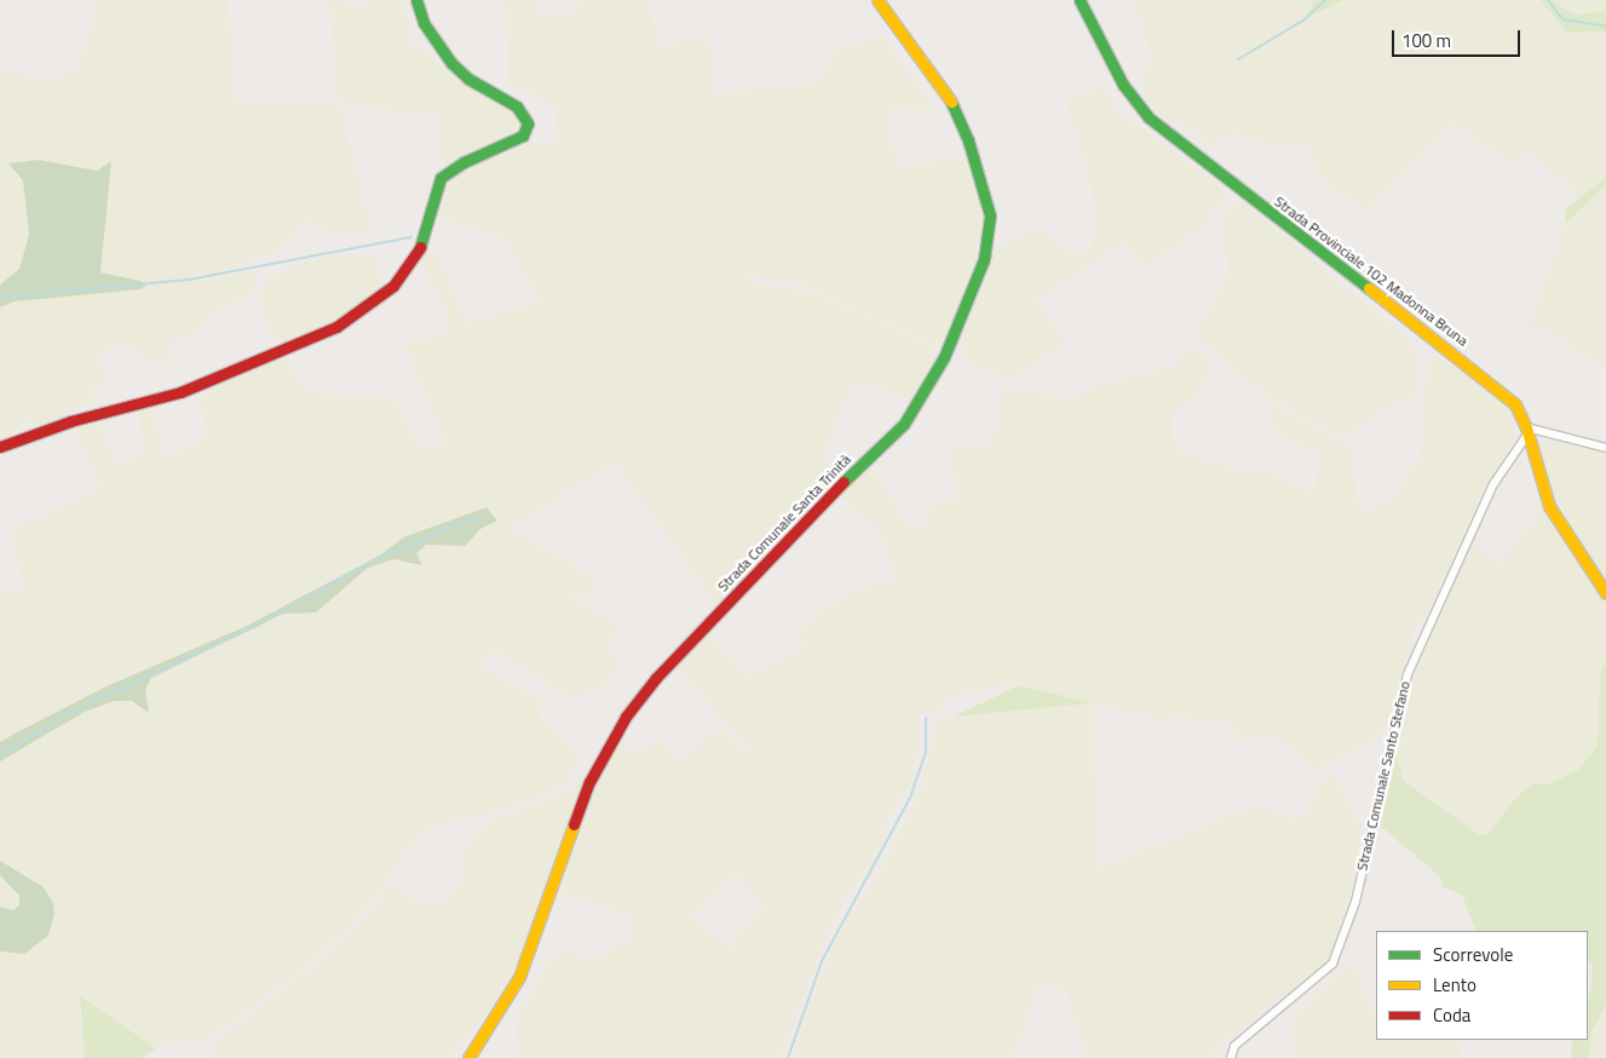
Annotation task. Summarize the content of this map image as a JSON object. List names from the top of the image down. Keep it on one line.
{"streets":{"street":["Strada Provinciale 102 Madonna Bruna","Strada Comunale Santa Trinità","Strada Comunale Santo Stefano"]},"crossings":[["Strada Provinciale 102 Madonna Bruna","Strada Comunale Santo Stefano"]],"legend":["Scorrevole","Lento","Coda"],"scale_bar":"100 m"}
